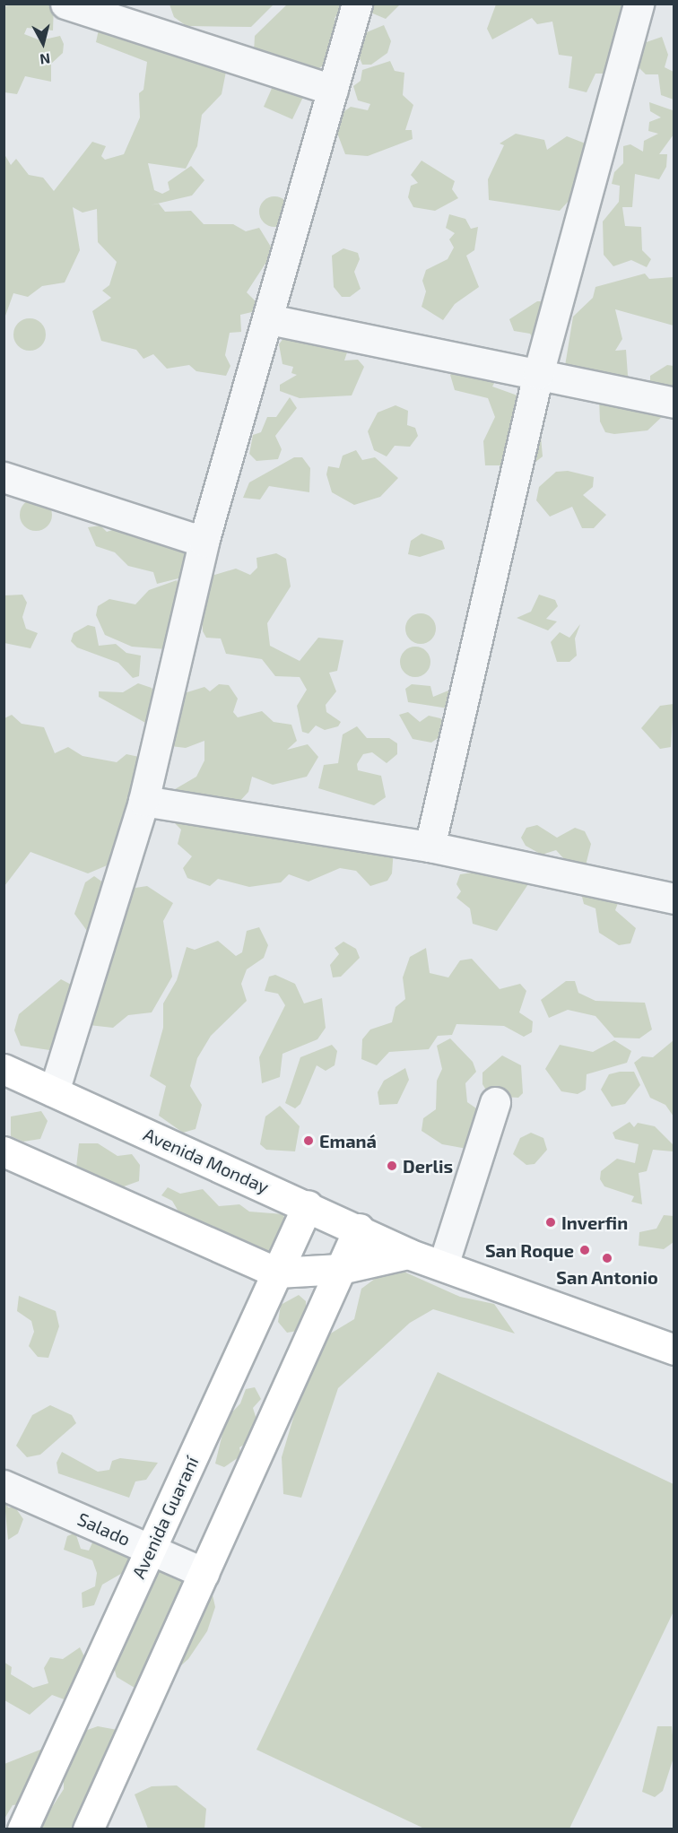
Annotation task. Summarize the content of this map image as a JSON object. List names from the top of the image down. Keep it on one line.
{"streets":{"main road":["Avenida Monday","Avenida Guaraní"],"street":["Salado"]},"crossings":[["Avenida Monday","Avenida Guaraní"],["Avenida Guaraní","Salado"]],"places":["Emaná","Derlis","Inverfin","San Roque","San Antonio"],"north":"bottom"}
